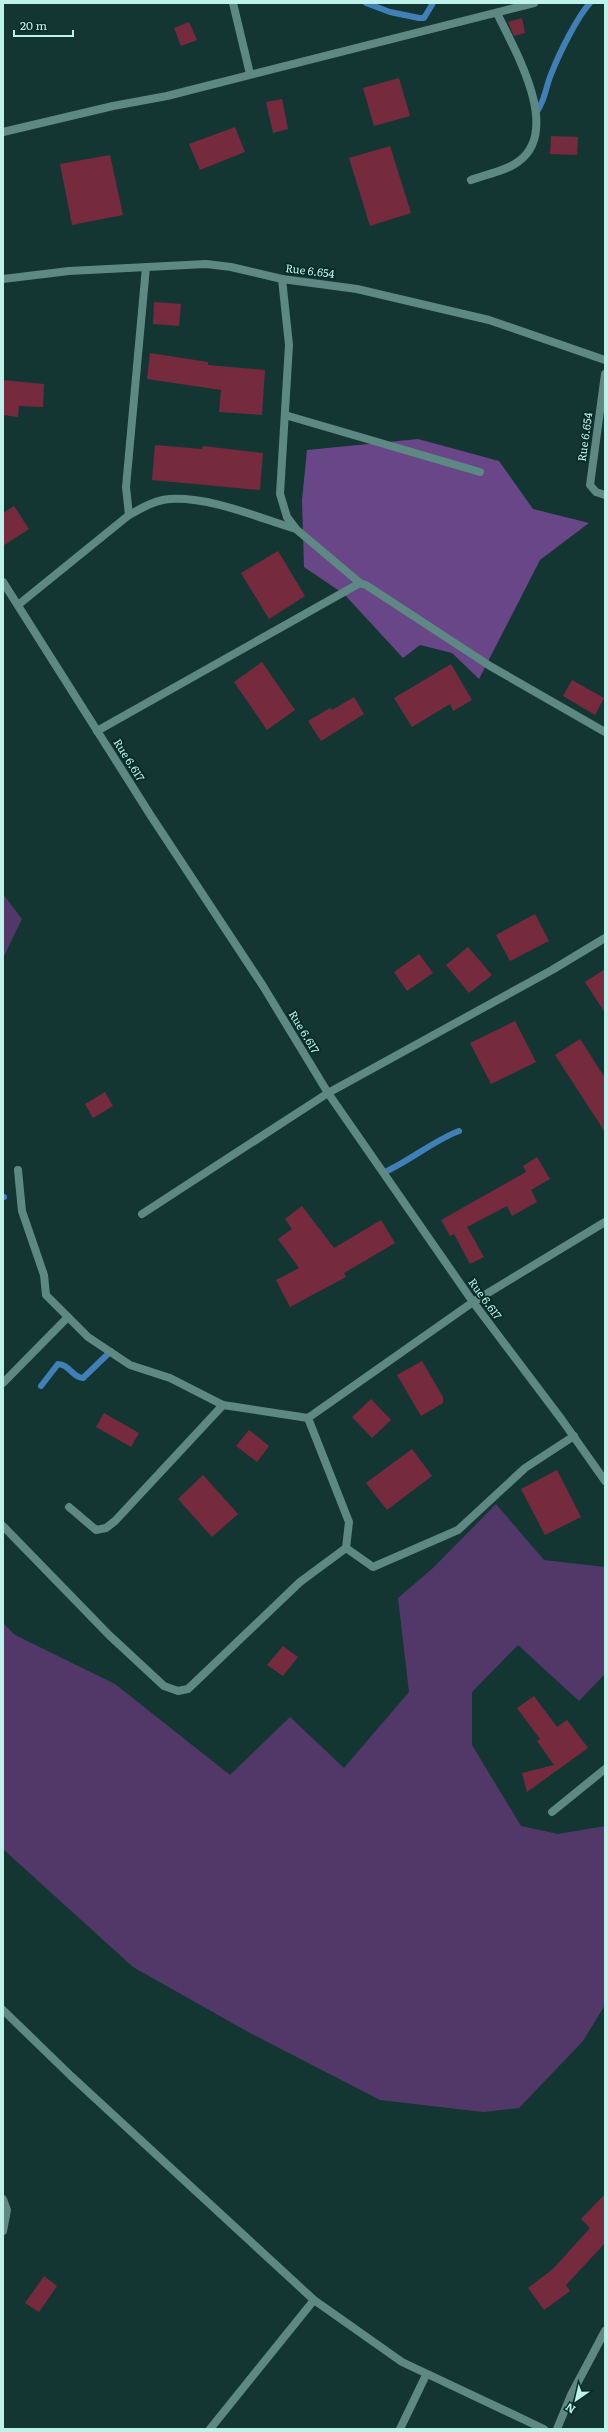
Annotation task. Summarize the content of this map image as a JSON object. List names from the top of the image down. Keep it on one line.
{"streets":{"street":["Rue 6.654","Rue 6.617"]},"scale_bar":"20 m","north":"bottom left"}
